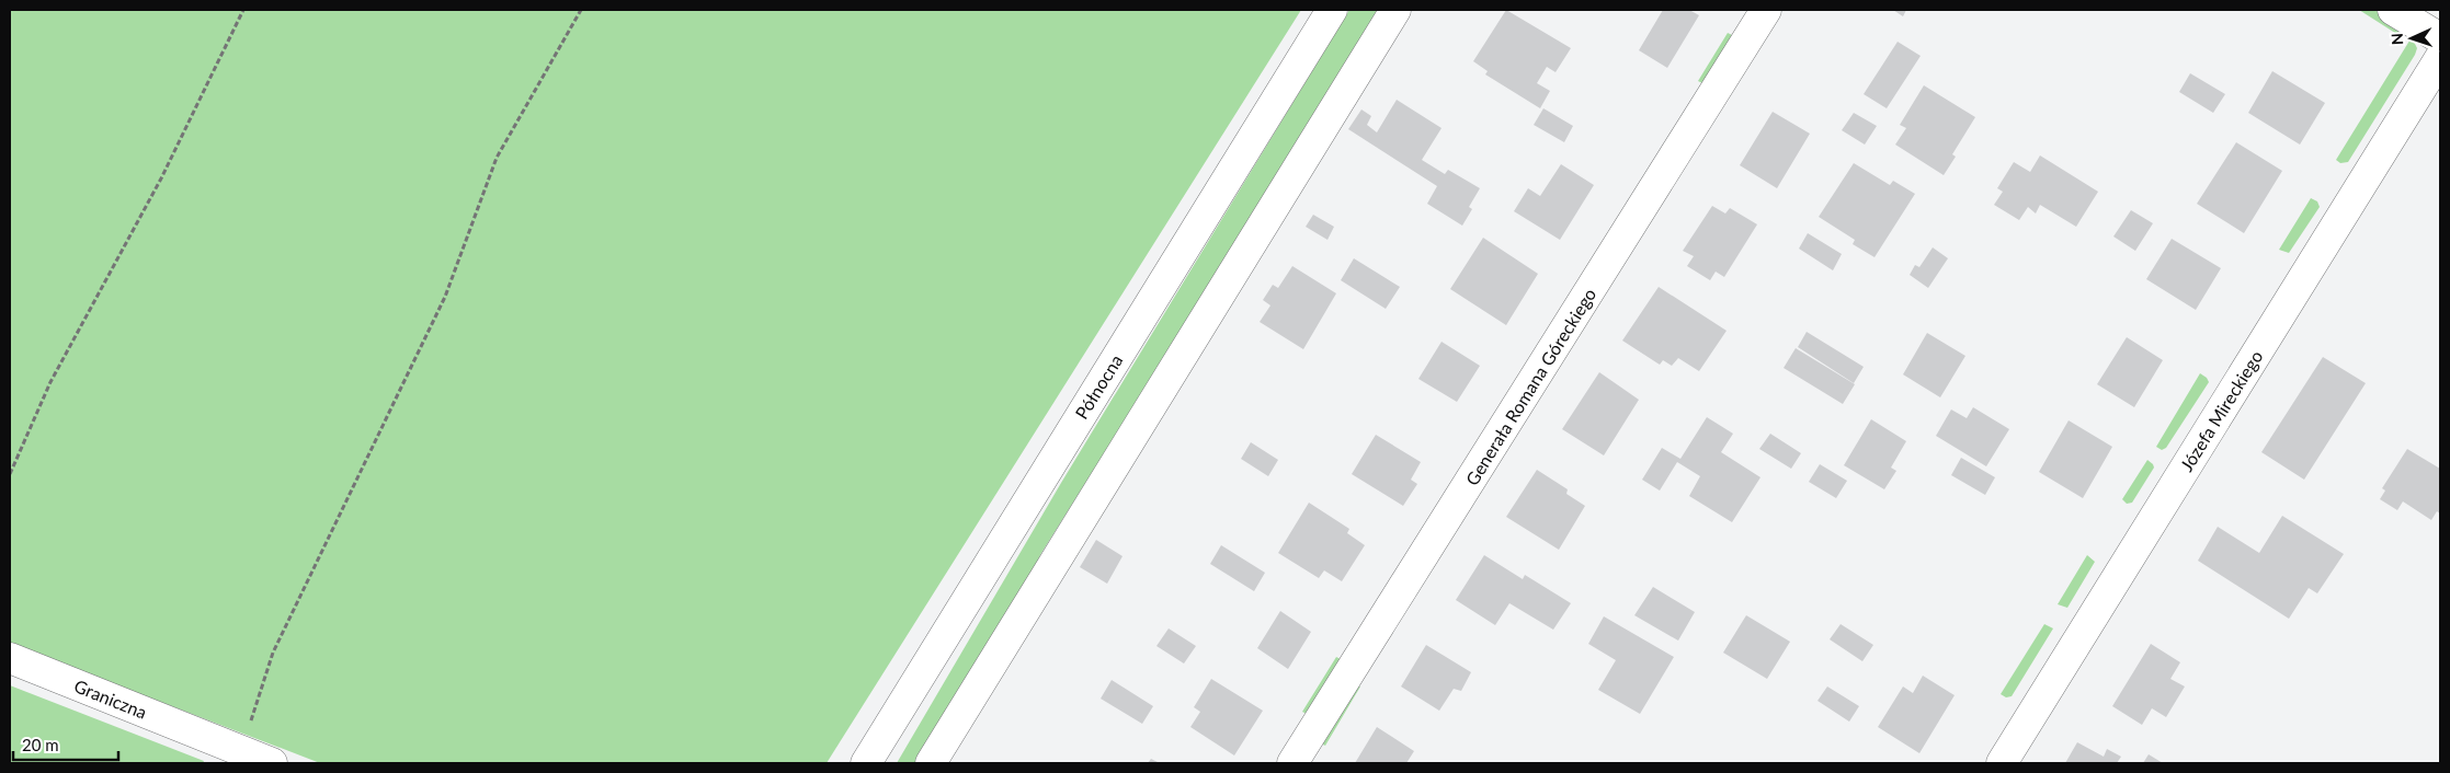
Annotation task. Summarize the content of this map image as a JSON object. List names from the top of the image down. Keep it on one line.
{"streets":{"street":["Północna","Generała Romana Góreckiego","Józefa Mireckiego","Graniczna"]},"scale_bar":"20 m","north":"left"}
